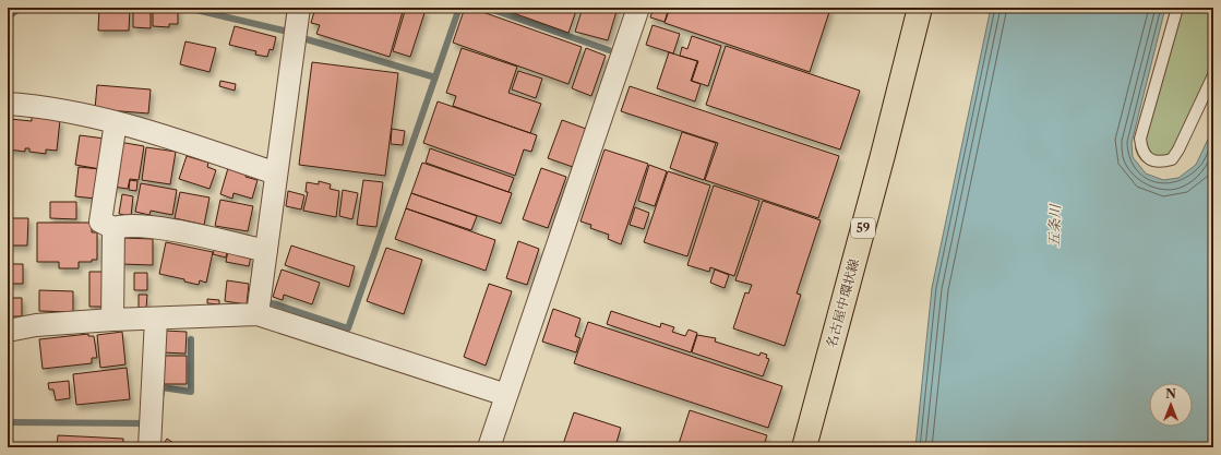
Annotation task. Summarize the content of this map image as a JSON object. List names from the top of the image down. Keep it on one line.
{"streets":{"main road":["59","名古屋中環状線"]},"water":["五条川"],"north":"top"}
